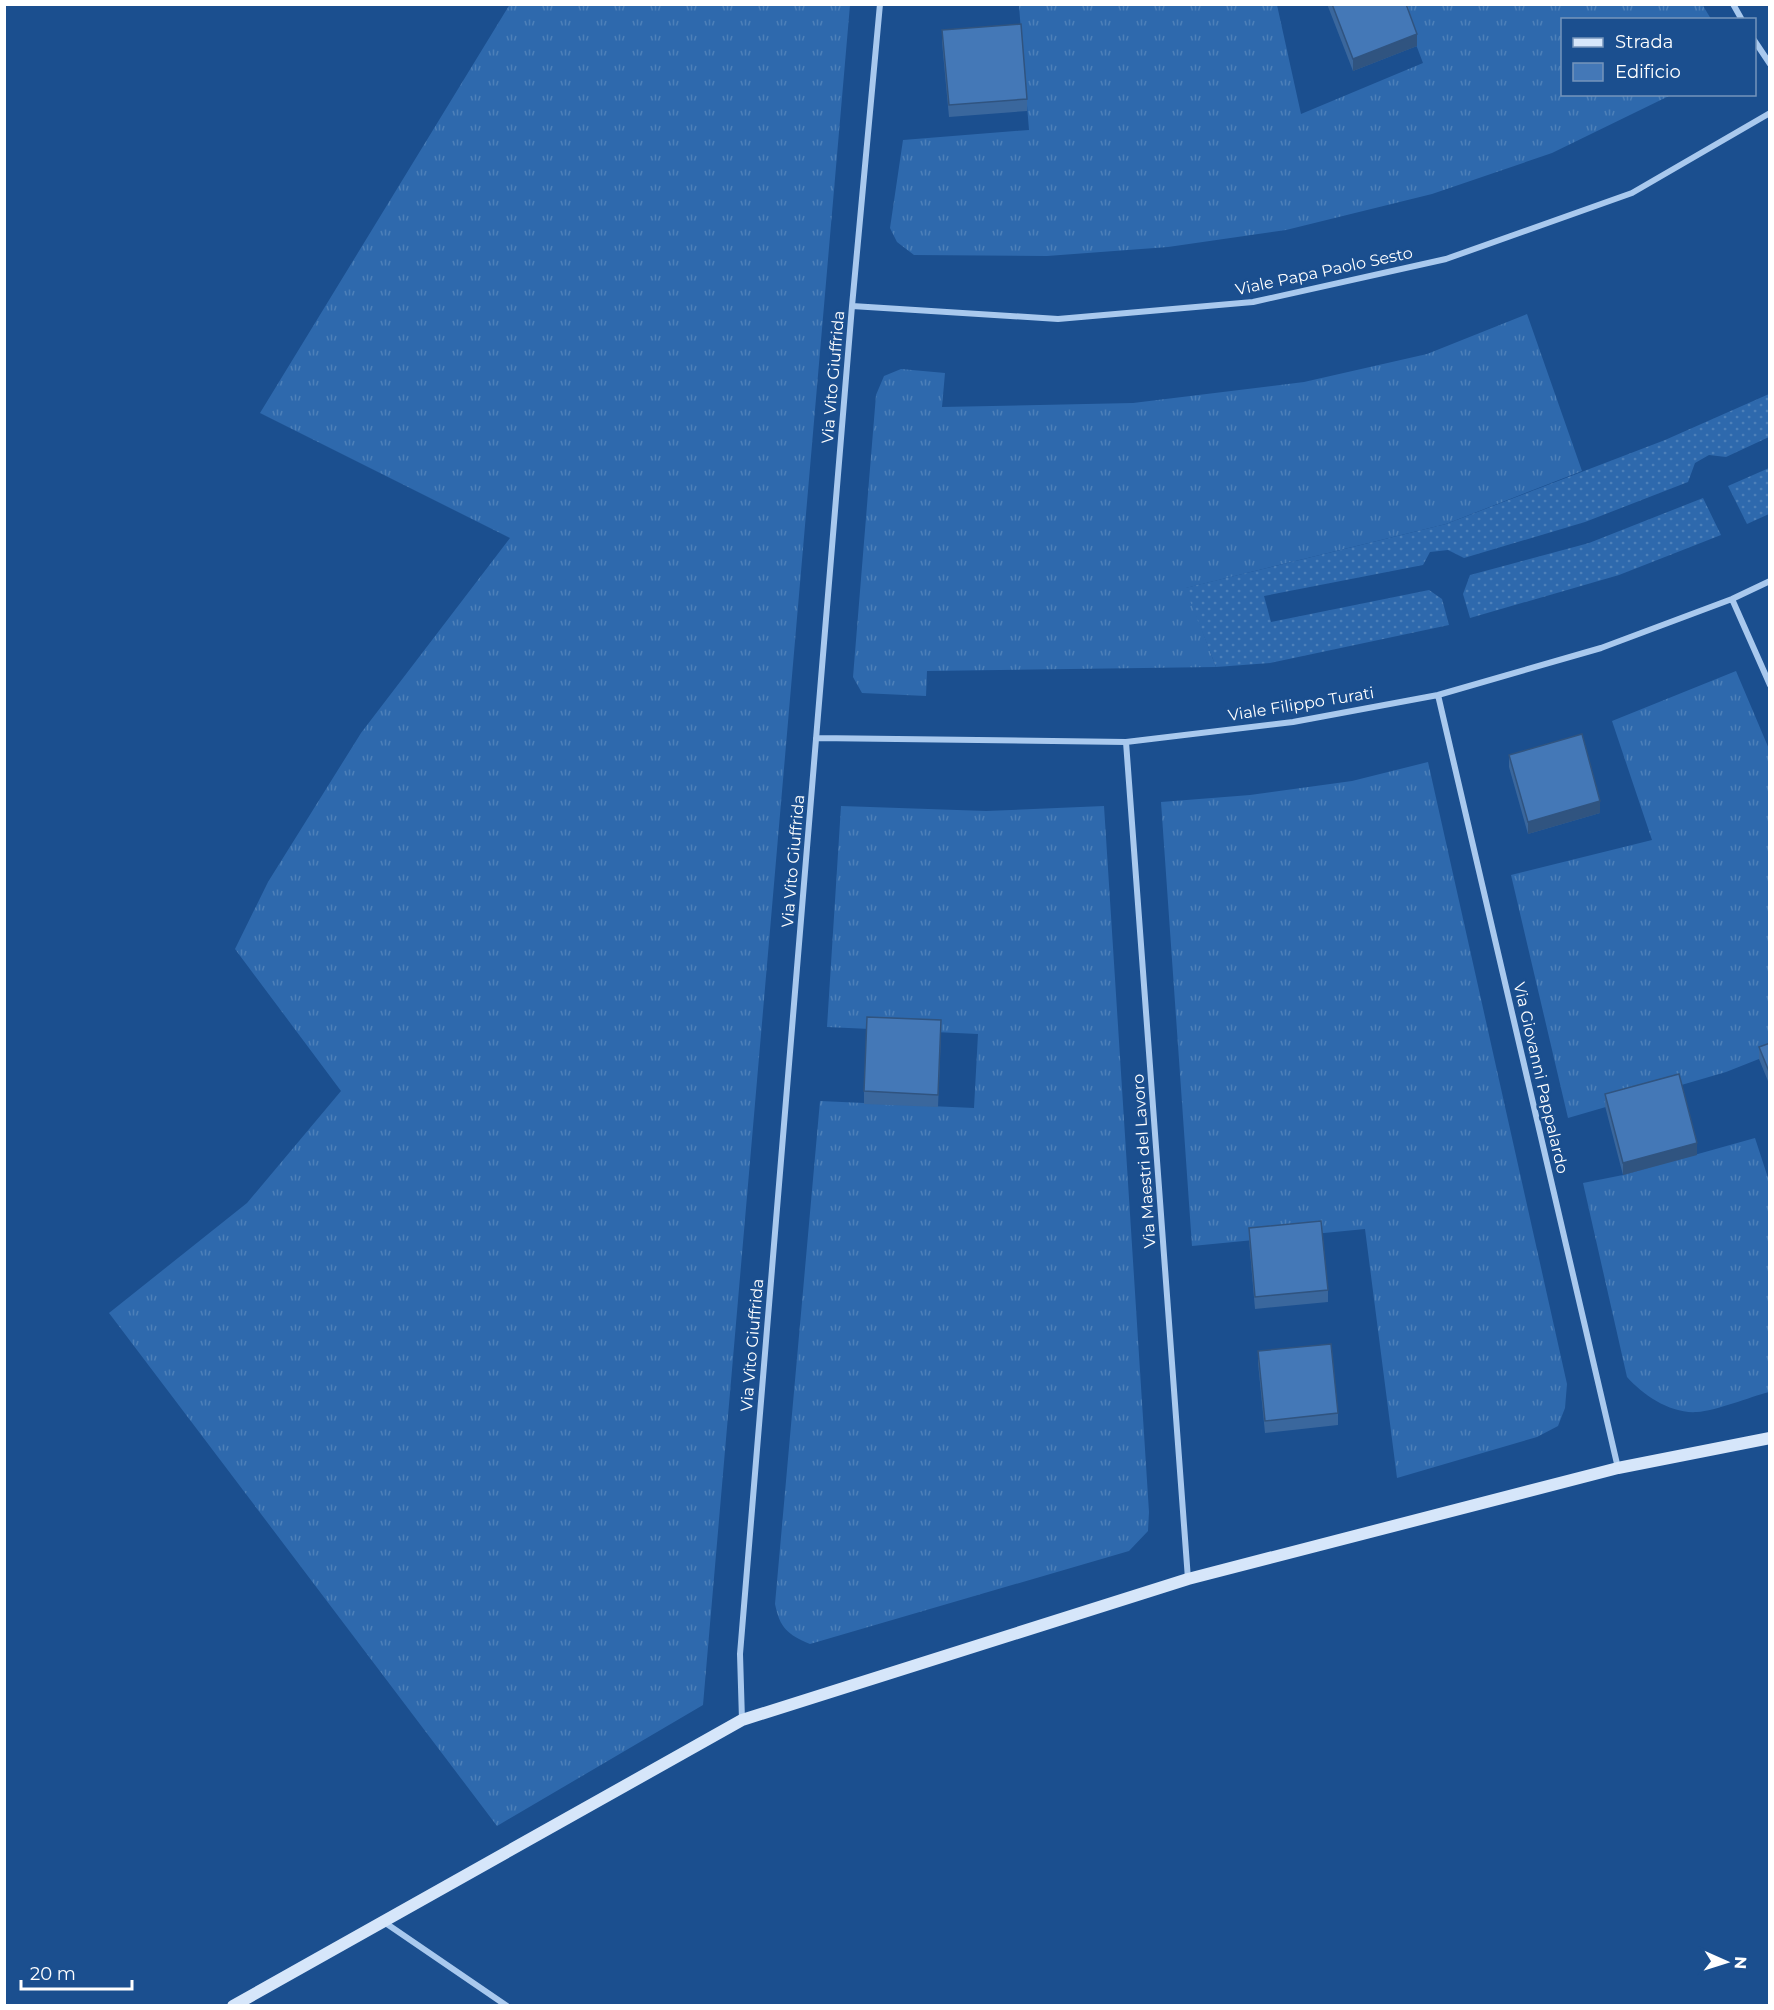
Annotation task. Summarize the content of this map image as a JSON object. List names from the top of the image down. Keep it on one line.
{"streets":{"street":["Viale Papa Paolo Sesto","Via Vito Giuffrida","Viale Filippo Turati","Via Giovanni Pappalardo","Via Maestri del Lavoro"]},"crossings":[["Viale Papa Paolo Sesto","Via Vito Giuffrida"],["Via Vito Giuffrida","Viale Filippo Turati"],["Viale Filippo Turati","Via Giovanni Pappalardo"],["Viale Filippo Turati","Via Maestri del Lavoro"]],"legend":["Strada","Edificio"],"scale_bar":"20 m","north":"right"}
